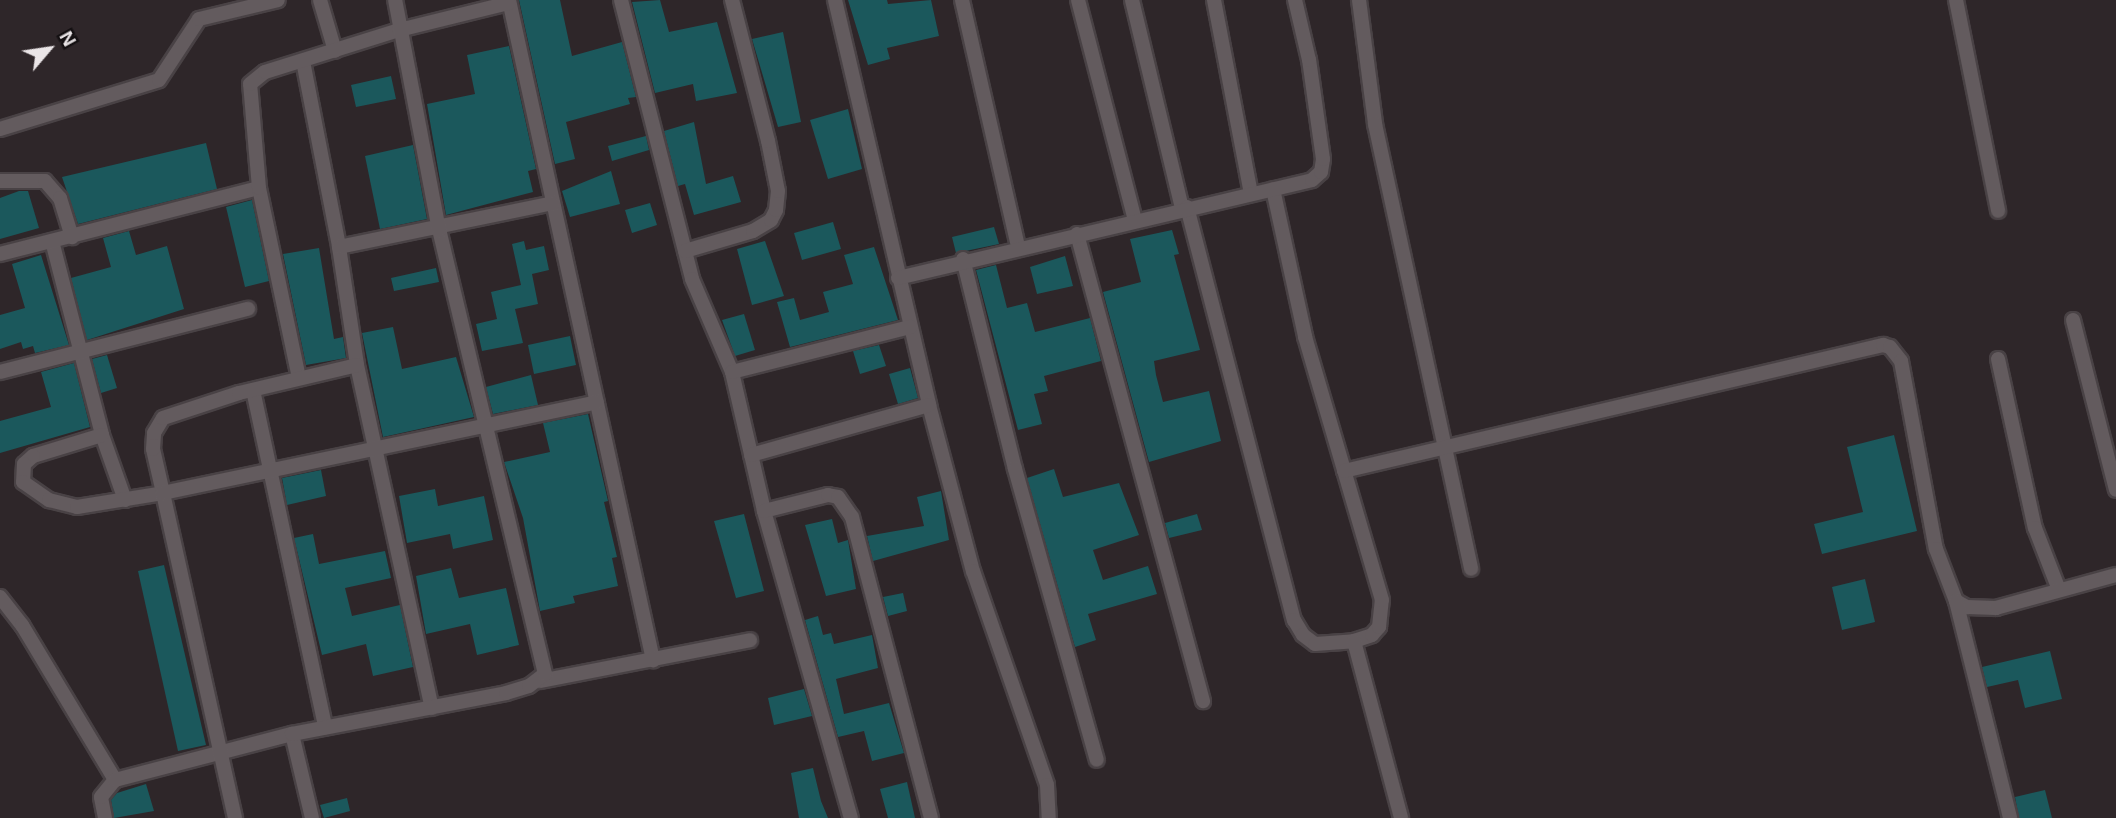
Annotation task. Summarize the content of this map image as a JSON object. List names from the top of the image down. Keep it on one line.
{"north":"top right"}
